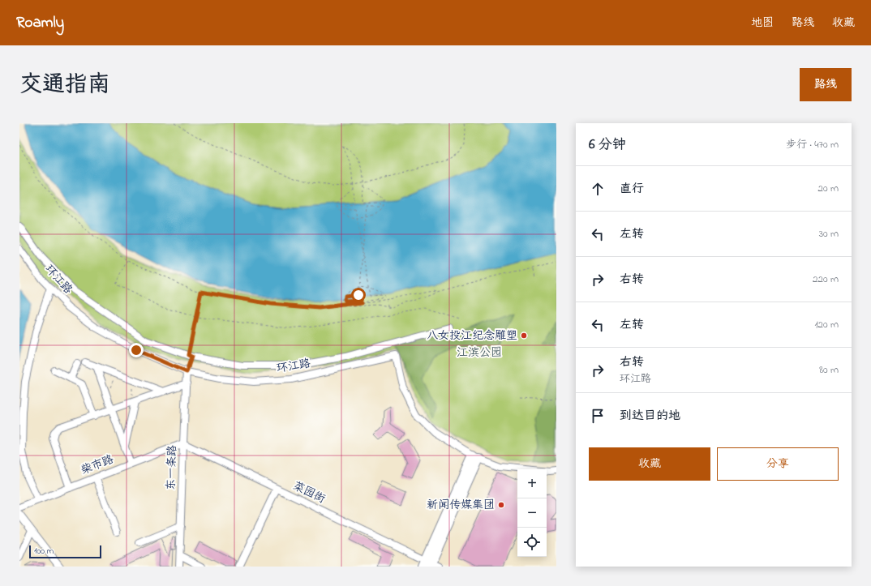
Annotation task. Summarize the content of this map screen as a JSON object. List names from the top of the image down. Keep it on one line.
{"streets":{"street":["环江路","柴市路","东一条路","菜园街"]},"crossings":[["环江路","东一条路"],["柴市路","东一条路"],["柴市路","菜园街"],["东一条路","菜园街"]],"parks":["江滨公园"],"places":["八女投江纪念雕塑","新闻传媒集团"],"scale_bar":"100 m","page":{"header":"Roamly","nav":["地图","路线","收藏"],"title":"交通指南","buttons":["路线",["收藏","分享"]],"heading":["6 分钟","步行 · 470 m"],"list":[["直行","20 m"],["左转","30 m"],["右转","220 m"],["左转","120 m"],["右转","环江路","80 m"],"到达目的地"],"map_buttons":["+","−"],"scale":"100 m"}}
